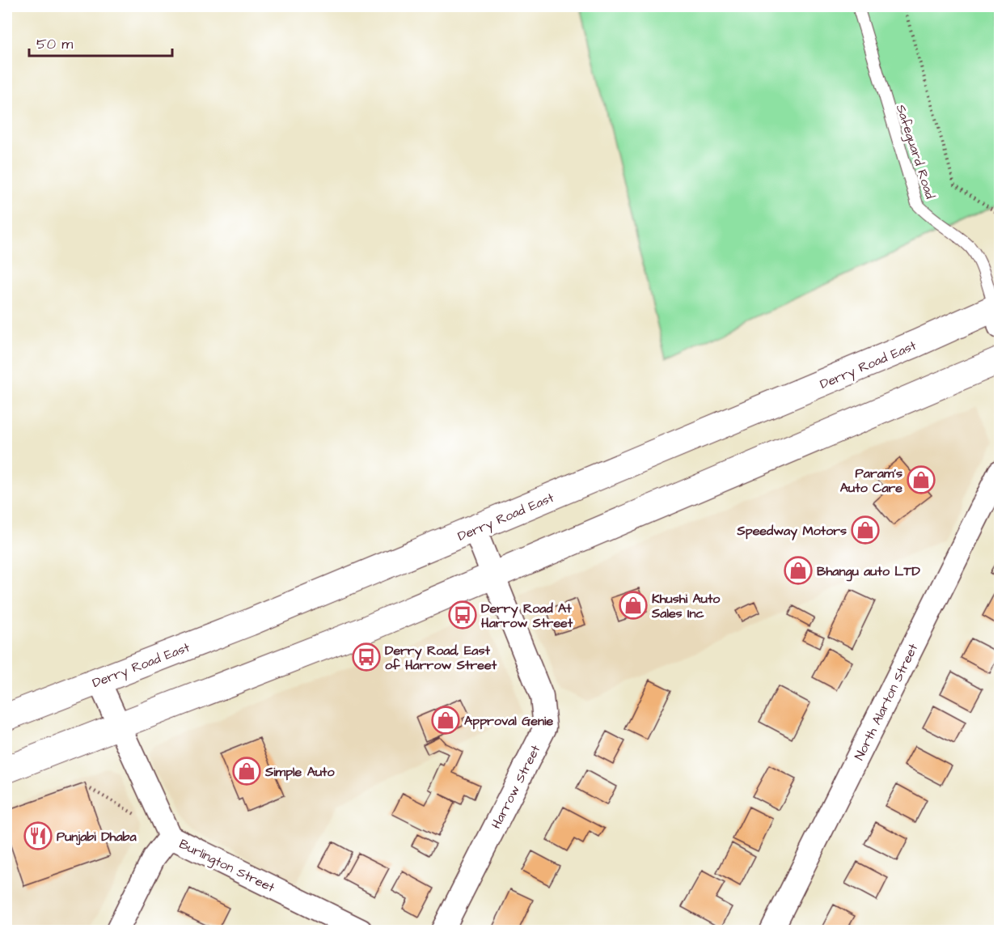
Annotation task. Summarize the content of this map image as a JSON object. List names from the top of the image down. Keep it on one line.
{"streets":{"main road":["Derry Road East"],"street":["North Alarton Street","Harrow Street","Burlington Street"],"lane":["Safeguard Road"]},"crossings":[["Safeguard Road","Derry Road East"],["Derry Road East","Harrow Street"],["Derry Road East","Burlington Street"]],"places":{"shop":["Param’s Auto Care","Speedway Motors","Bhangu auto LTD","Khushi Auto Sales Inc","Approval Genie","Simple Auto"],"bus stop":["Derry Road At Harrow Street","Derry Road, East of Harrow Street"],"restaurant":["Punjabi Dhaba"]},"scale_bar":"50 m"}
